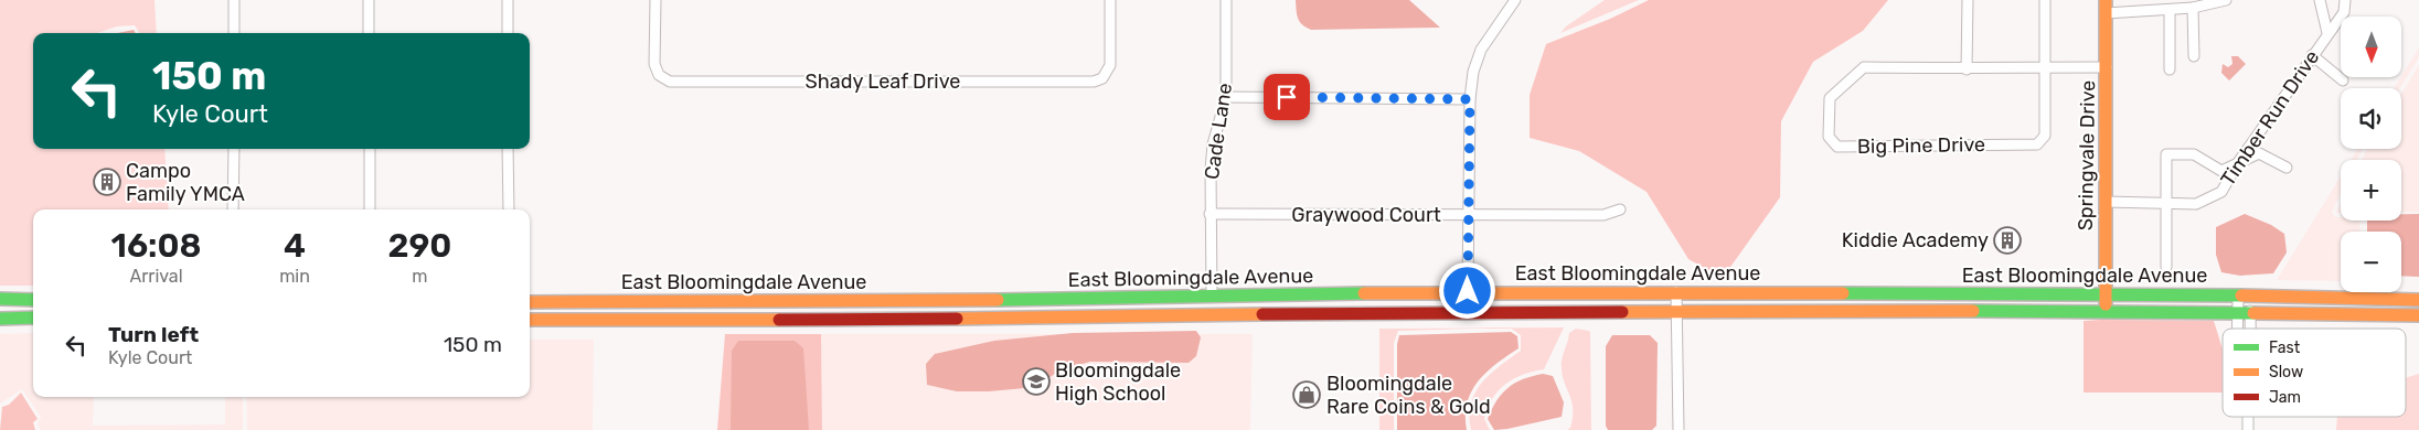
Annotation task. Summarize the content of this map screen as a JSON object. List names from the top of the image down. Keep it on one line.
{"streets":{"main road":["Springvale Drive","East Bloomingdale Avenue"],"street":["Shady Leaf Drive","Timber Run Drive","Cade Lane","Big Pine Drive","Graywood Court"]},"crossings":[["Timber Run Drive","Springvale Drive"],["Cade Lane","Graywood Court"],["Cade Lane","East Bloomingdale Avenue"],["Big Pine Drive","Springvale Drive"],["Springvale Drive","East Bloomingdale Avenue"]],"places":{"building":["Campo Family YMCA","Kiddie Academy"],"school or university":["Bloomingdale High School"],"shop":["Bloomingdale Rare Coins & Gold"]},"legend":["Fast","Slow","Jam"],"north":"bottom","page":{"map_buttons":["+","−"],"turn":["150 m","Kyle Court"],"eta":["16:08","Arrival","4","min","290","m"],"list":[{"name":"Turn left","note":"Kyle Court","value":"150 m"}]}}
